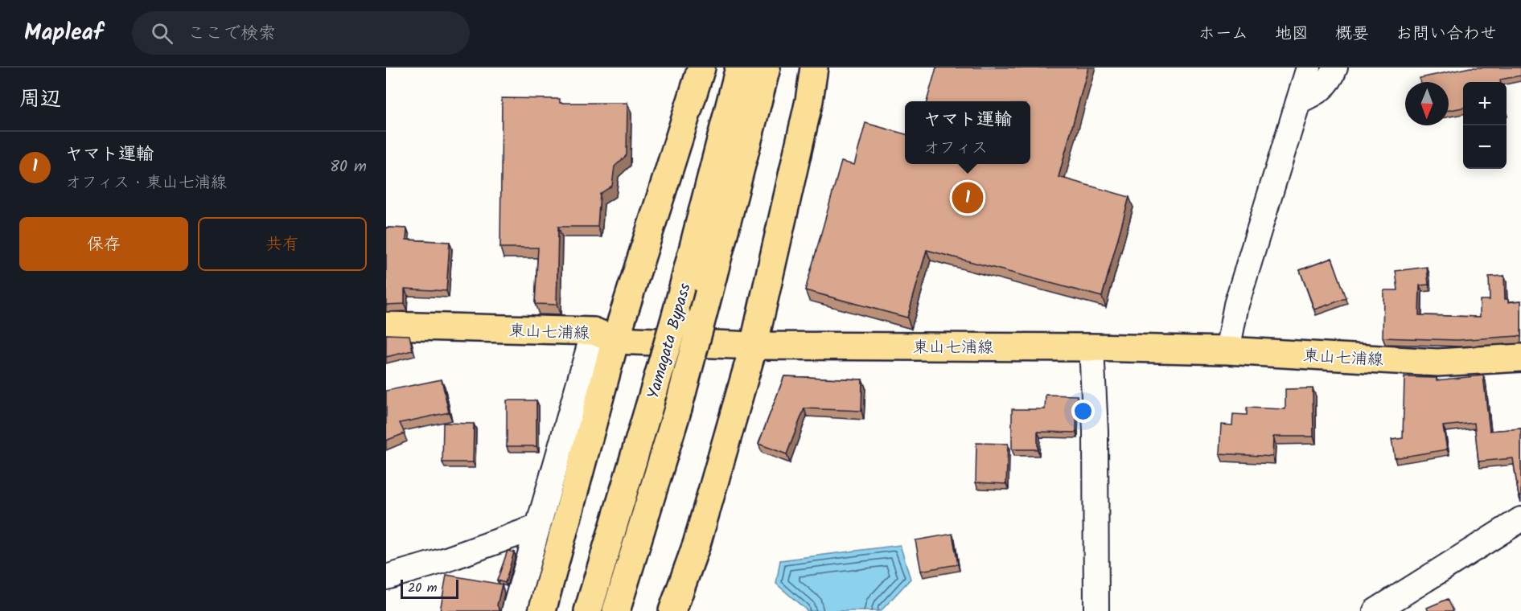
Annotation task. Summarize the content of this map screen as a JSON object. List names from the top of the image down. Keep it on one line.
{"streets":{"main road":["東山七浦線","Yamagata Bypass"]},"scale_bar":"20 m","north":"bottom","page":{"header":"Mapleaf","search":"ここで検索","nav":["ホーム","地図","概要","お問い合わせ"],"heading":"周辺","map_buttons":["+","−"],"popup":["ヤマト運輸","オフィス"],"list":[{"mark":"1","name":"ヤマト運輸","note":"オフィス · 東山七浦線","value":"80 m"}],"pins":"1","buttons":["保存","共有"],"scale":"20 m"}}
